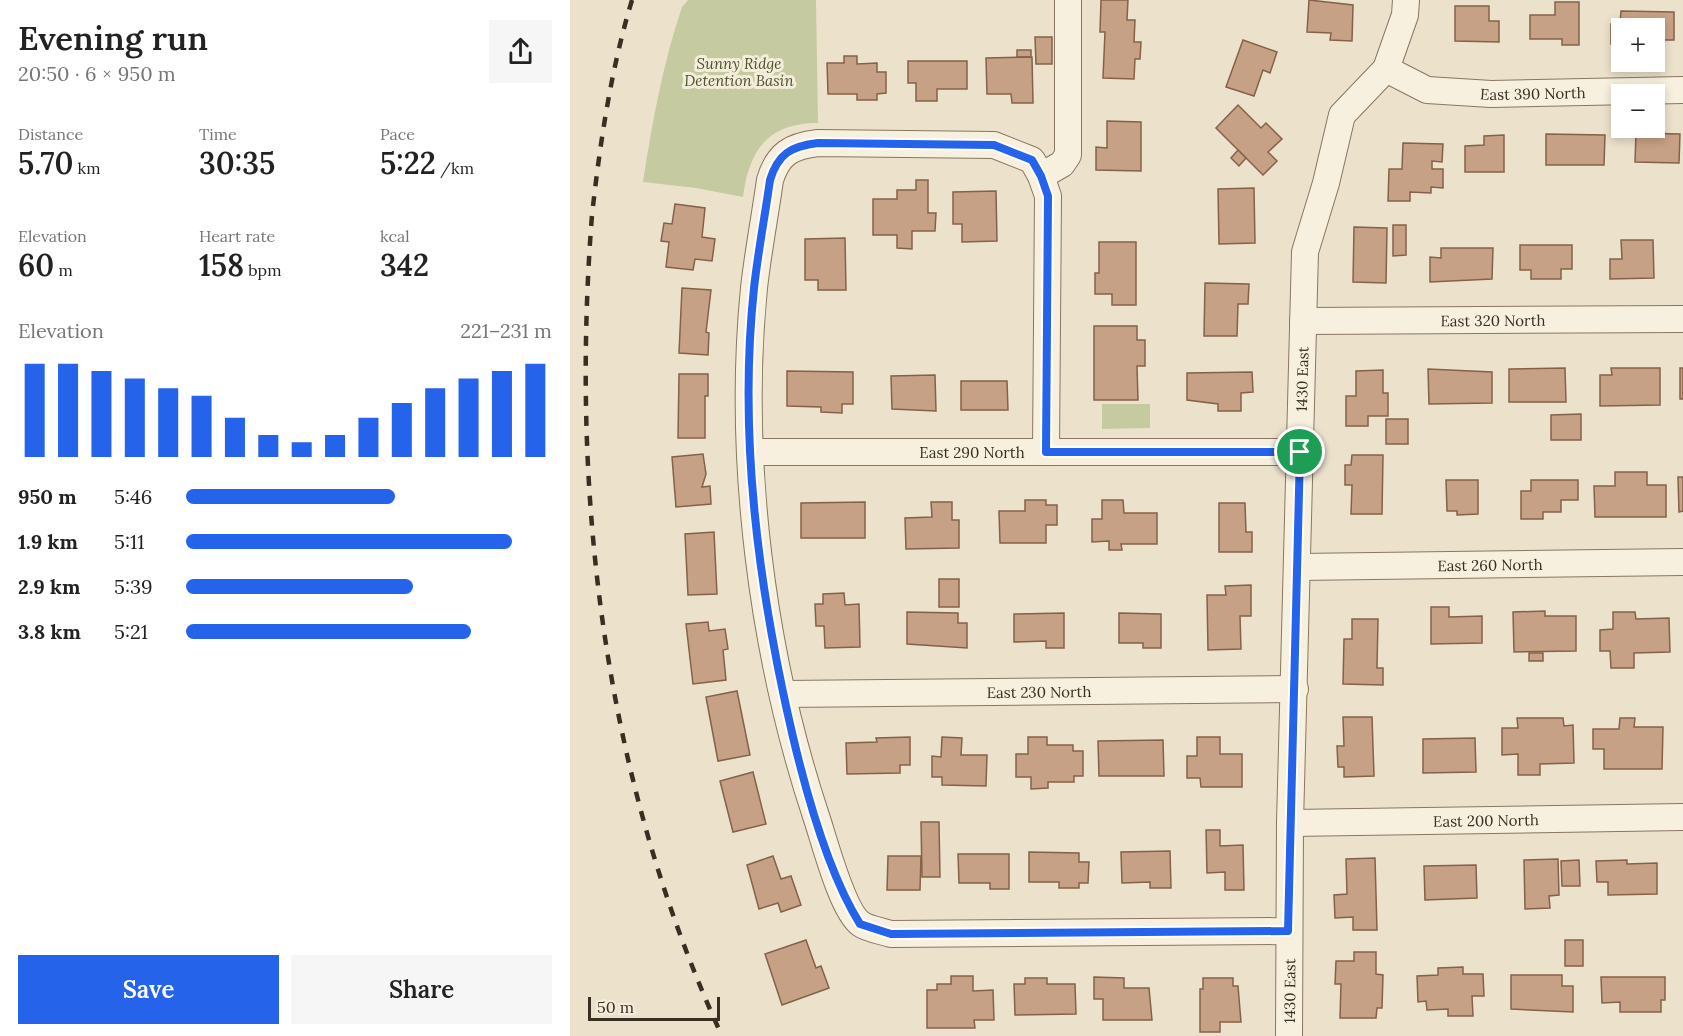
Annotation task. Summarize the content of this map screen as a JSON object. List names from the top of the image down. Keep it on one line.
{"streets":{"street":["East 390 North","East 320 North","1430 East","East 290 North","East 260 North","East 230 North","East 200 North"]},"crossings":[["East 390 North","1430 East"],["East 320 North","1430 East"],["1430 East","East 290 North"],["1430 East","East 260 North"],["1430 East","East 230 North"],["1430 East","East 200 North"]],"parks":["Sunny Ridge Detention Basin"],"scale_bar":"50 m","page":{"heading":["Evening run","20:50 · 6 × 950 m"],"map_buttons":["+","−"],"stats":[["Distance","5.70 km"],["Time","30:35"],["Pace","5:22 /km"],["Elevation","60 m"],["Heart rate","158 bpm"],["kcal","342"]],"chart":["Elevation","221–231 m"],"list":[{"name":"950 m","note":"5:46"},{"name":"1.9 km","note":"5:11"},{"name":"2.9 km","note":"5:39"},{"name":"3.8 km","note":"5:21"}],"buttons":["Save","Share"],"scale":"50 m"}}
